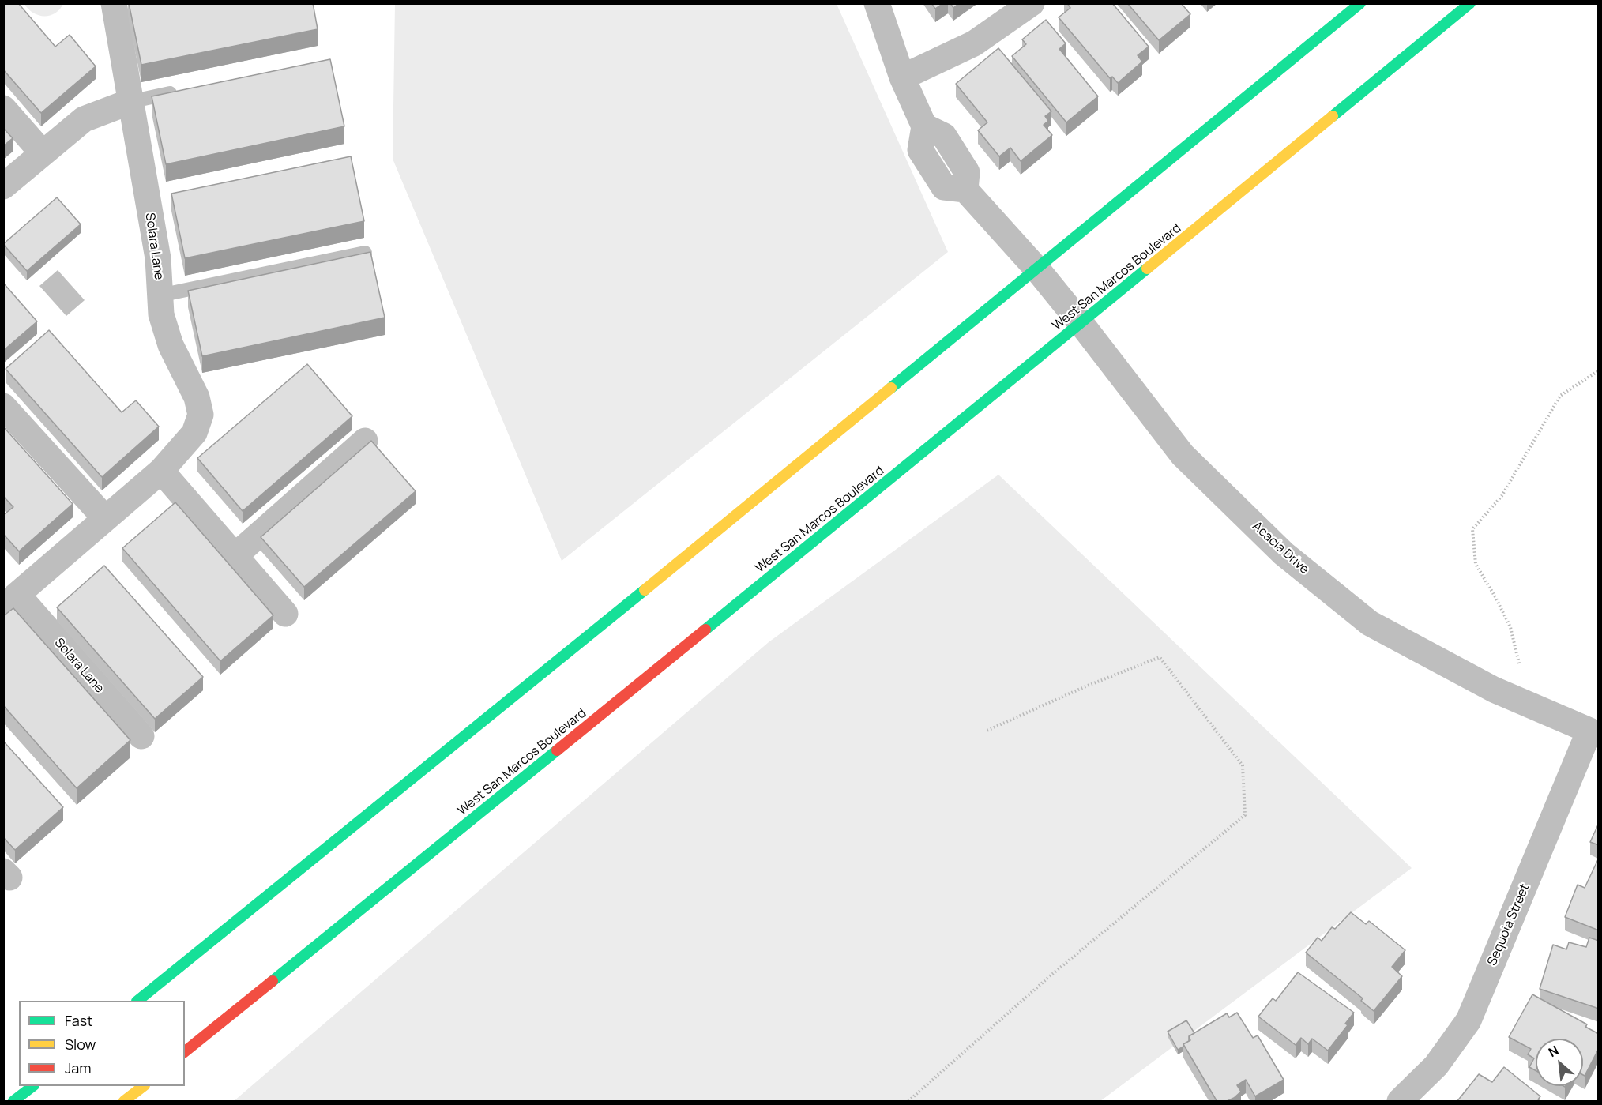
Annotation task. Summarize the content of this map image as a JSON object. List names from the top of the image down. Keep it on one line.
{"streets":{"main road":["West San Marcos Boulevard"],"street":["Solara Lane","Acacia Drive","Sequoia Street"]},"crossings":[["West San Marcos Boulevard","Acacia Drive"],["Acacia Drive","Sequoia Street"]],"legend":["Fast","Slow","Jam"],"north":"top left"}
